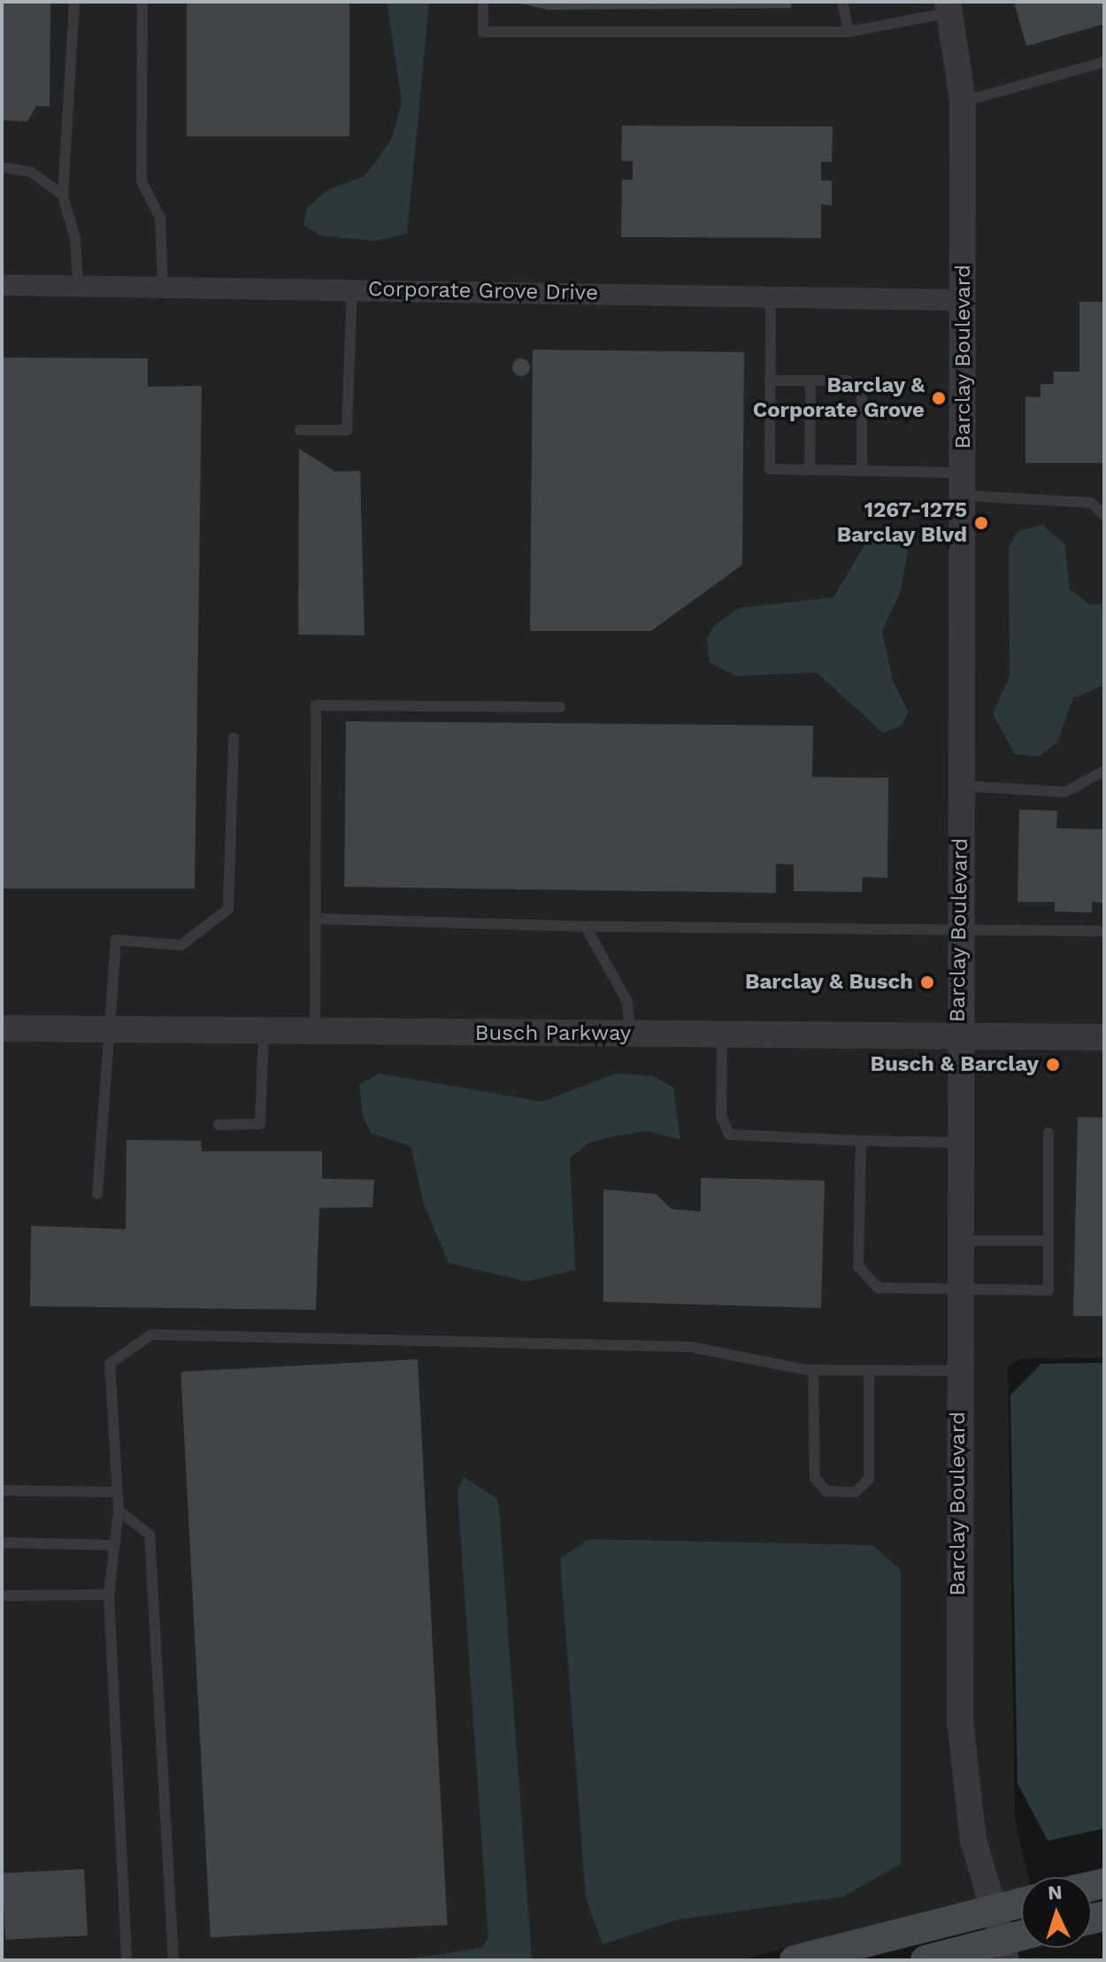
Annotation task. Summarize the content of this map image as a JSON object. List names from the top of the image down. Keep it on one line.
{"streets":{"street":["Corporate Grove Drive","Barclay Boulevard","Busch Parkway"]},"crossings":[["Corporate Grove Drive","Barclay Boulevard"],["Barclay Boulevard","Busch Parkway"]],"places":["Barclay & Corporate Grove","1267-1275 Barclay Blvd","Barclay & Busch","Busch & Barclay"],"north":"top"}
